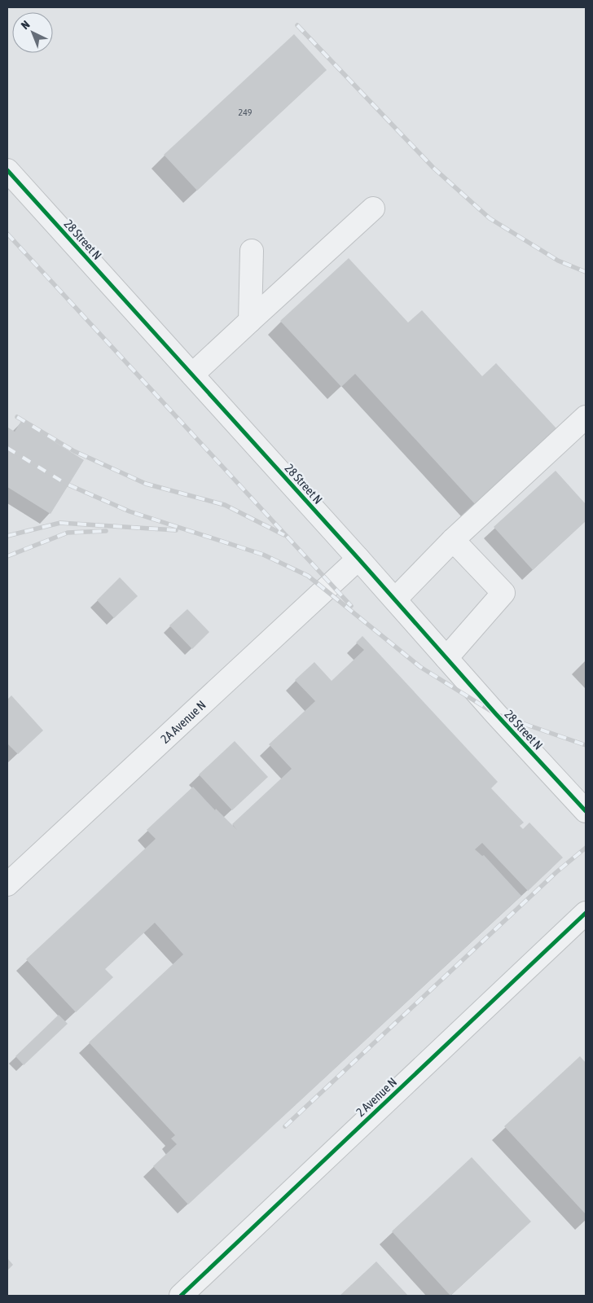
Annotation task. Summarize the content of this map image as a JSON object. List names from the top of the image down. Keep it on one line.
{"streets":{"street":["28 Street N","2A Avenue N","2 Avenue N"]},"crossings":[["28 Street N","2A Avenue N"]],"house_numbers":["249"],"north":"top left"}
